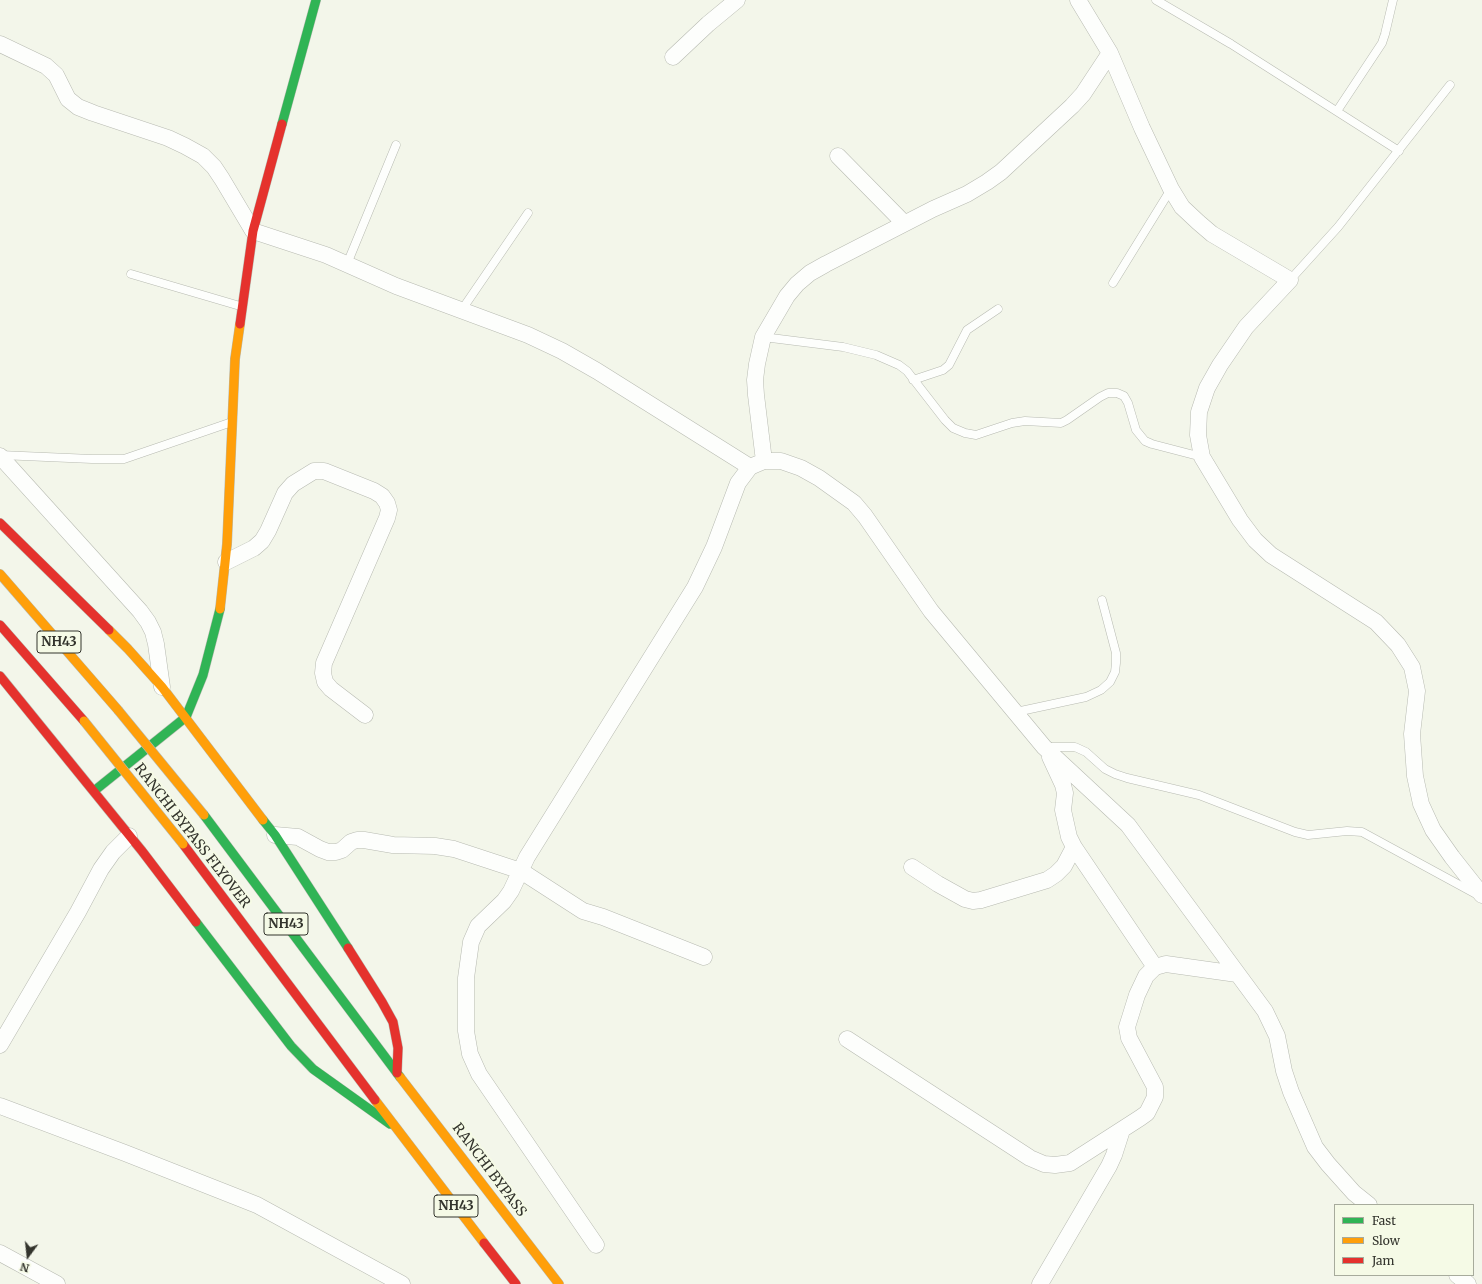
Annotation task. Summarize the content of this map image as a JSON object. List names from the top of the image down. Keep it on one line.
{"streets":{"main road":["NH43","RANCHI BYPASS FLYOVER","RANCHI BYPASS"]},"crossings":[["NH43","RANCHI BYPASS FLYOVER"],["RANCHI BYPASS FLYOVER","RANCHI BYPASS"]],"legend":["Fast","Slow","Jam"],"north":"bottom"}
